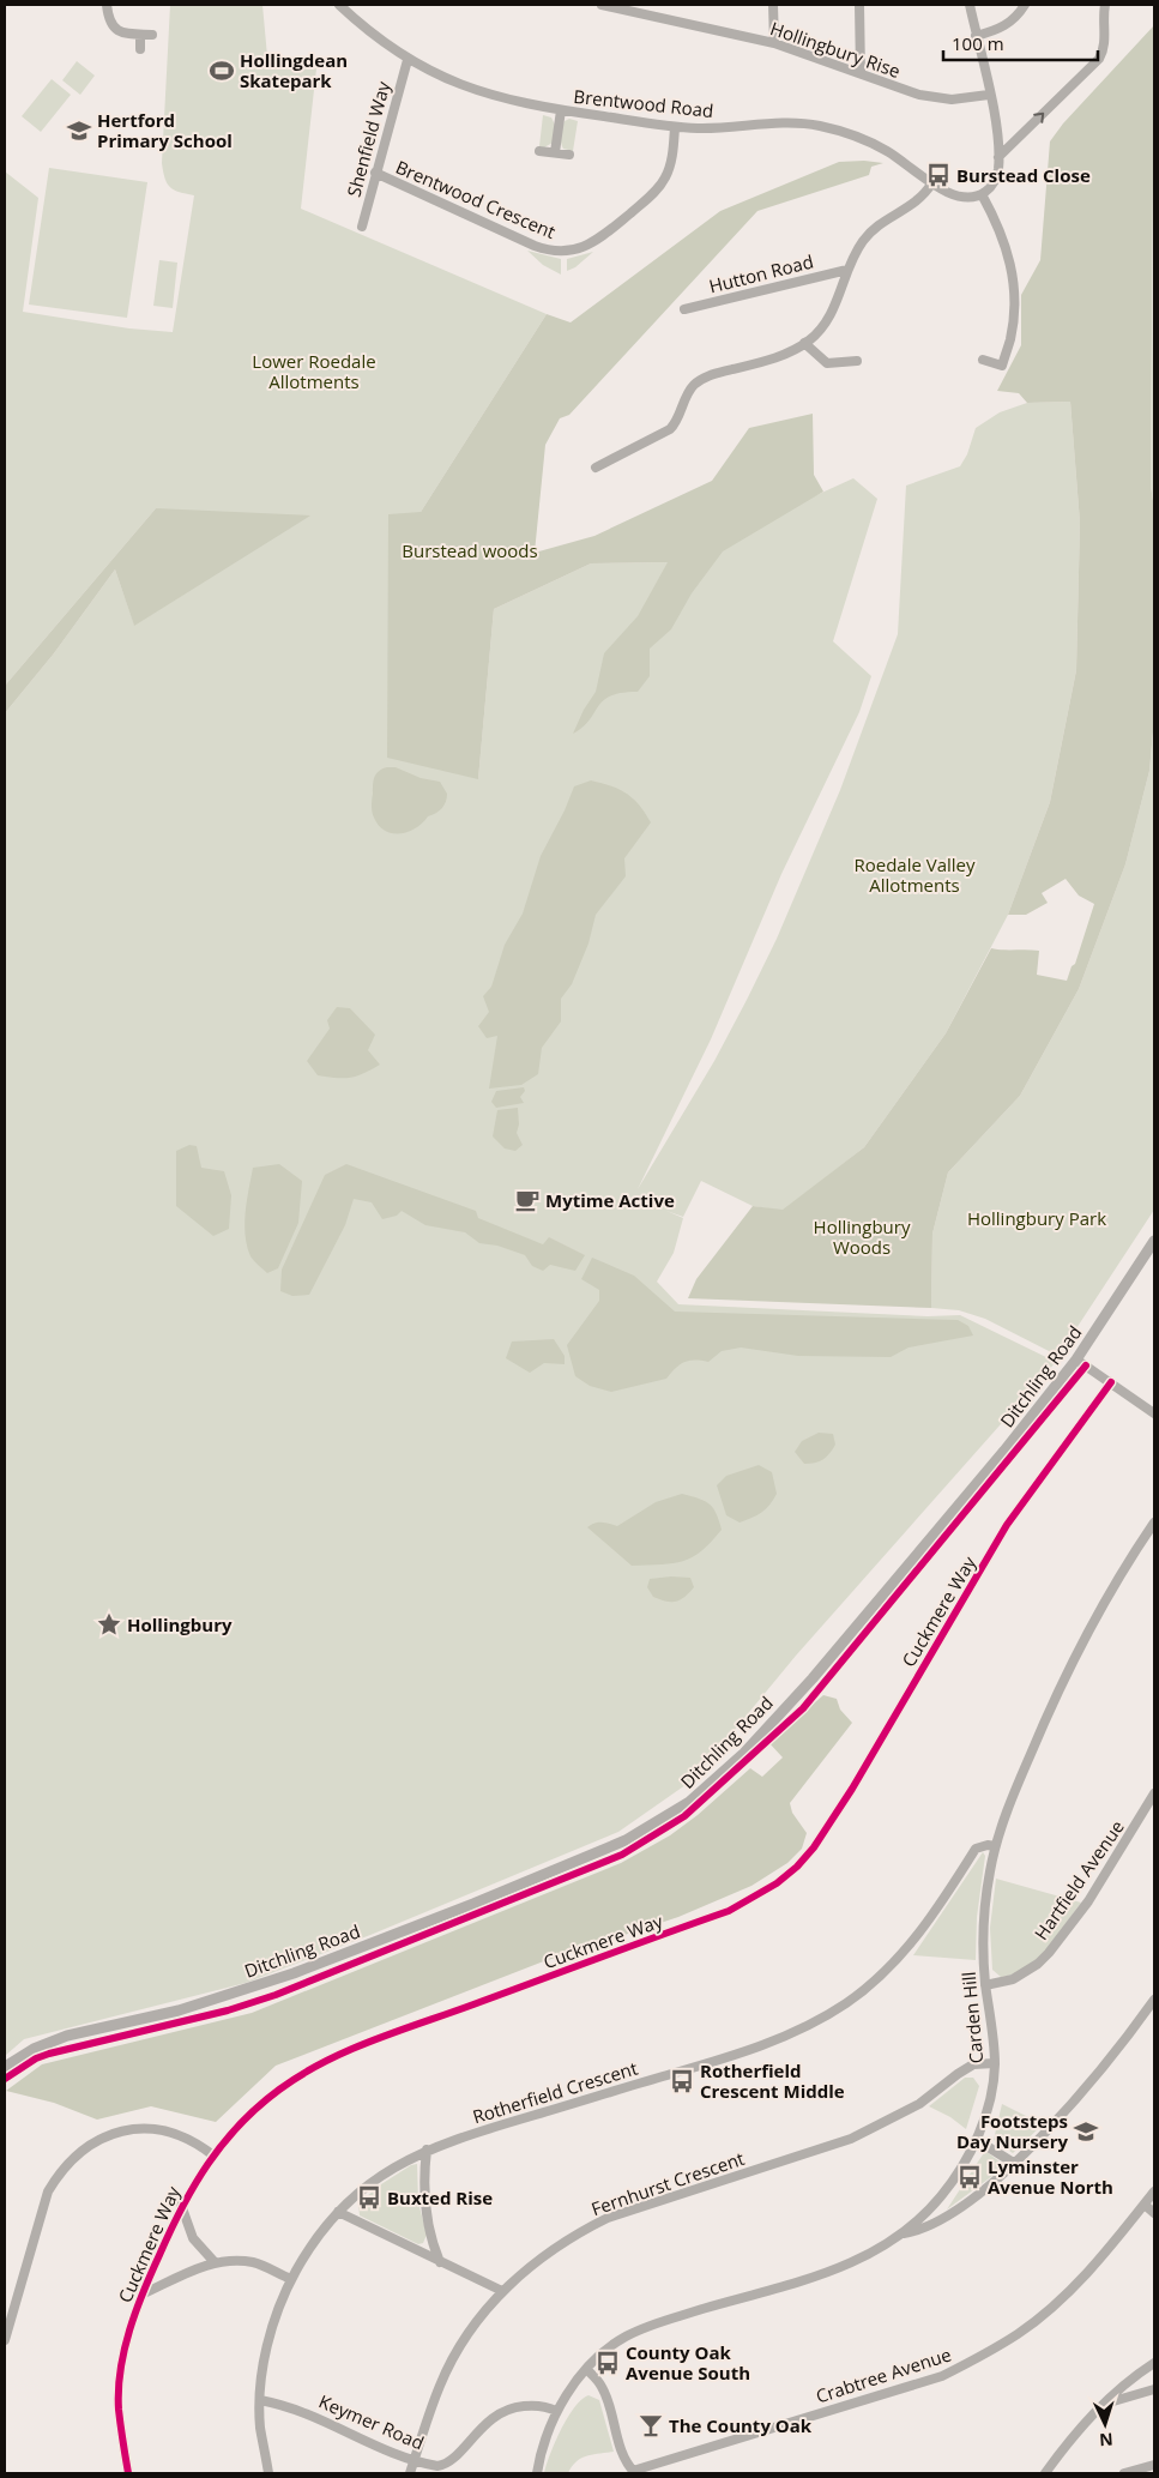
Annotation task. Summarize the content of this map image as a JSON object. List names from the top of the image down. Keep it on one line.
{"streets":{"street":["Hollingbury Rise","Brentwood Road","Shenfield Way","Brentwood Crescent","Hutton Road","Ditchling Road","Cuckmere Way","Hartfield Avenue","Carden Hill","Rotherfield Crescent","Fernhurst Crescent","Crabtree Avenue","Keymer Road"]},"crossings":[["Brentwood Road","Shenfield Way"],["Brentwood Road","Brentwood Crescent"],["Shenfield Way","Brentwood Crescent"],["Hartfield Avenue","Carden Hill"],["Carden Hill","Rotherfield Crescent"],["Carden Hill","Fernhurst Crescent"],["Carden Hill","Keymer Road"],["Rotherfield Crescent","Keymer Road"],["Fernhurst Crescent","Keymer Road"]],"parks":["Lower Roedale Allotments","Burstead woods","Roedale Valley Allotments","Hollingbury Park","Hollingbury Woods"],"places":{"sports":["Hollingdean Skatepark"],"school or university":["Hertford Primary School","Footsteps Day Nursery"],"bus stop":["Burstead Close","Rotherfield Crescent Middle","Lyminster Avenue North","Buxted Rise","County Oak Avenue South"],"cafe":["Mytime Active"],"place":["Hollingbury"],"bar":["The County Oak"]},"scale_bar":"100 m","north":"bottom"}
